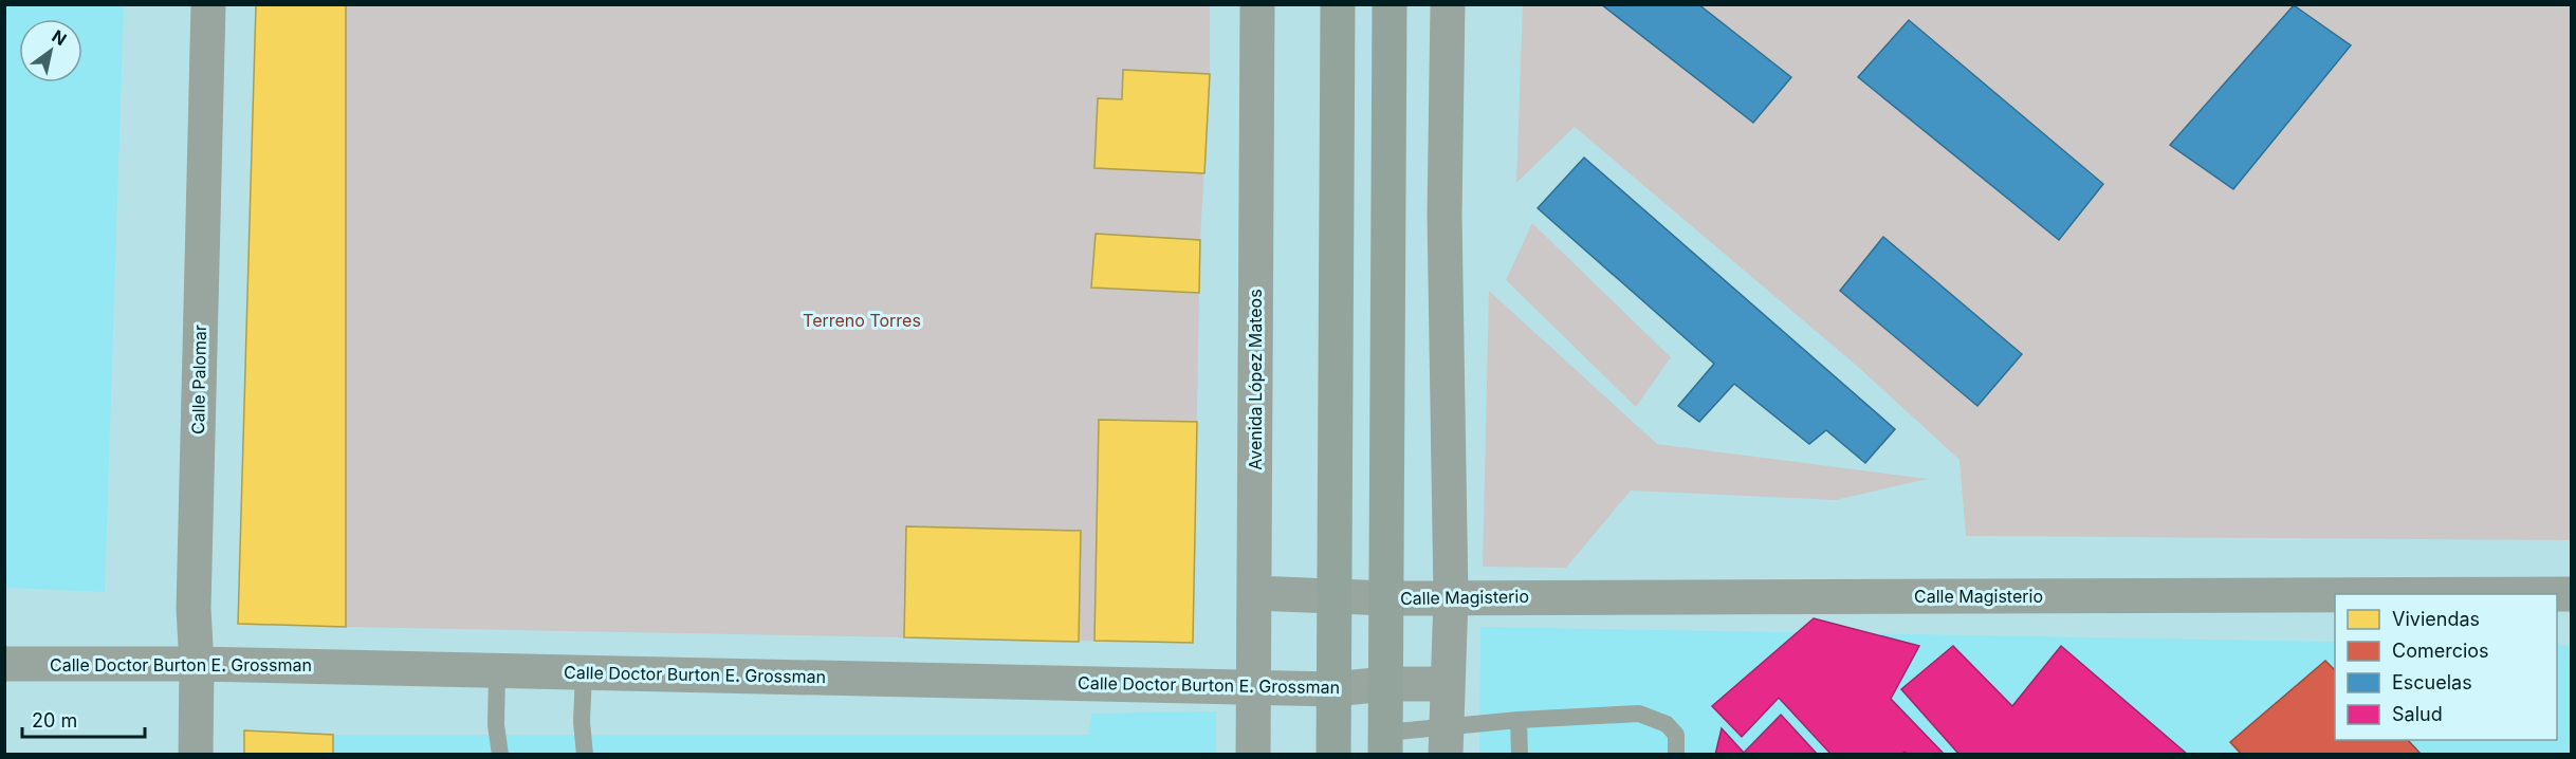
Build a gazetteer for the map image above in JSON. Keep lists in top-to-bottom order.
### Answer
{
  "streets": {
    "street": [
      "Calle Palomar",
      "Avenida López Mateos",
      "Calle Magisterio",
      "Calle Doctor Burton E. Grossman"
    ]
  },
  "crossings": [
    ["Calle Palomar", "Calle Doctor Burton E. Grossman"],
    ["Avenida López Mateos", "Calle Magisterio"],
    ["Avenida López Mateos", "Calle Doctor Burton E. Grossman"]
  ],
  "parks": ["Terreno Torres"],
  "legend": [
    "Viviendas",
    "Comercios",
    "Escuelas",
    "Salud"
  ],
  "scale_bar": "20 m",
  "north": "top right"
}
